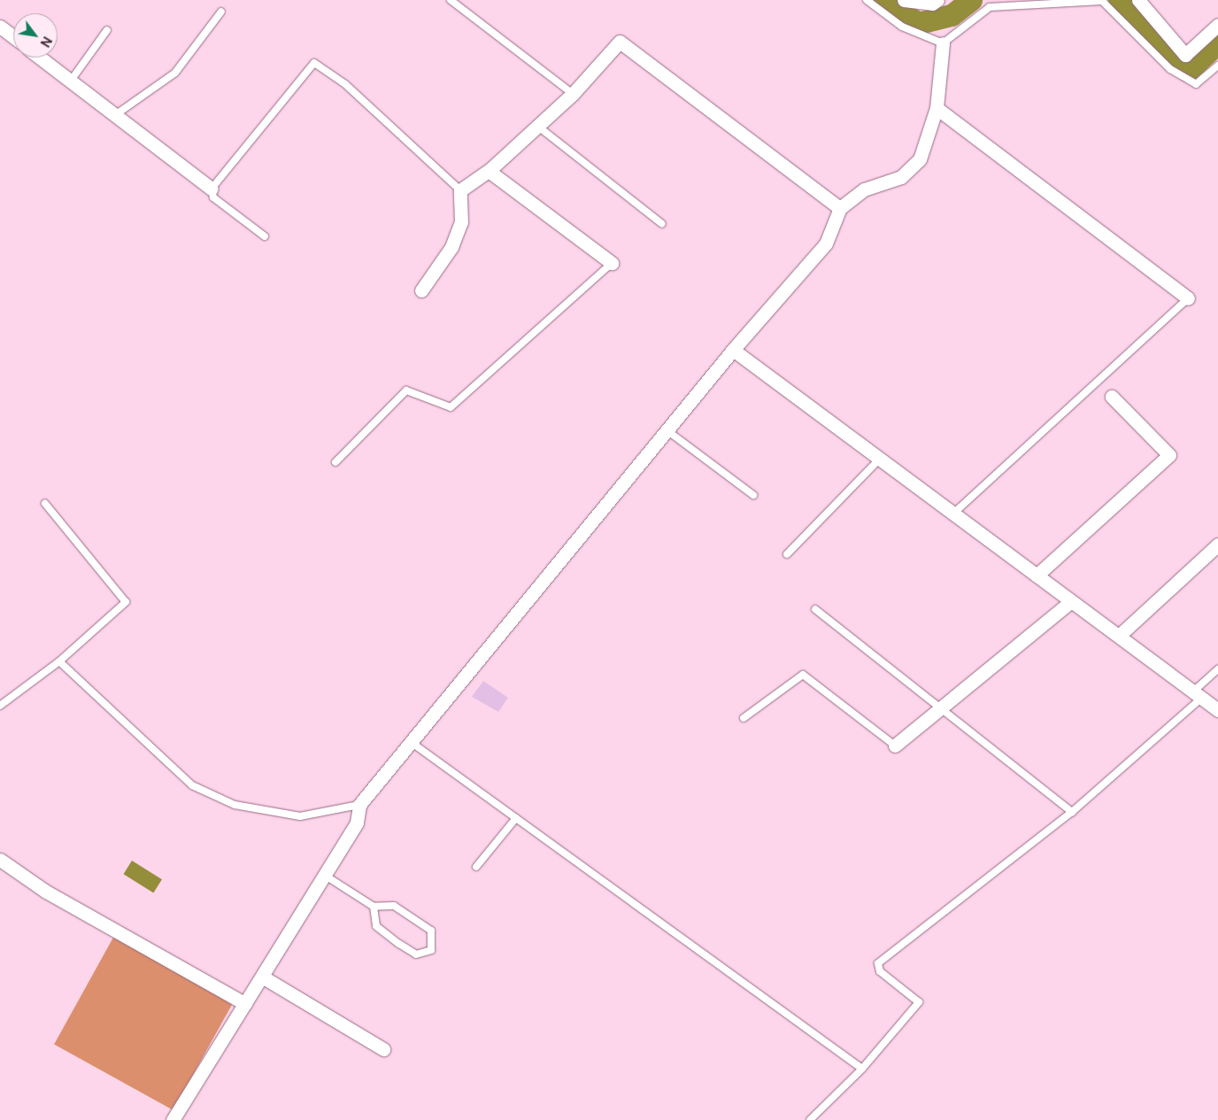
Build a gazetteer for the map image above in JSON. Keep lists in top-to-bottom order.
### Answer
{
  "north": "bottom right"
}
